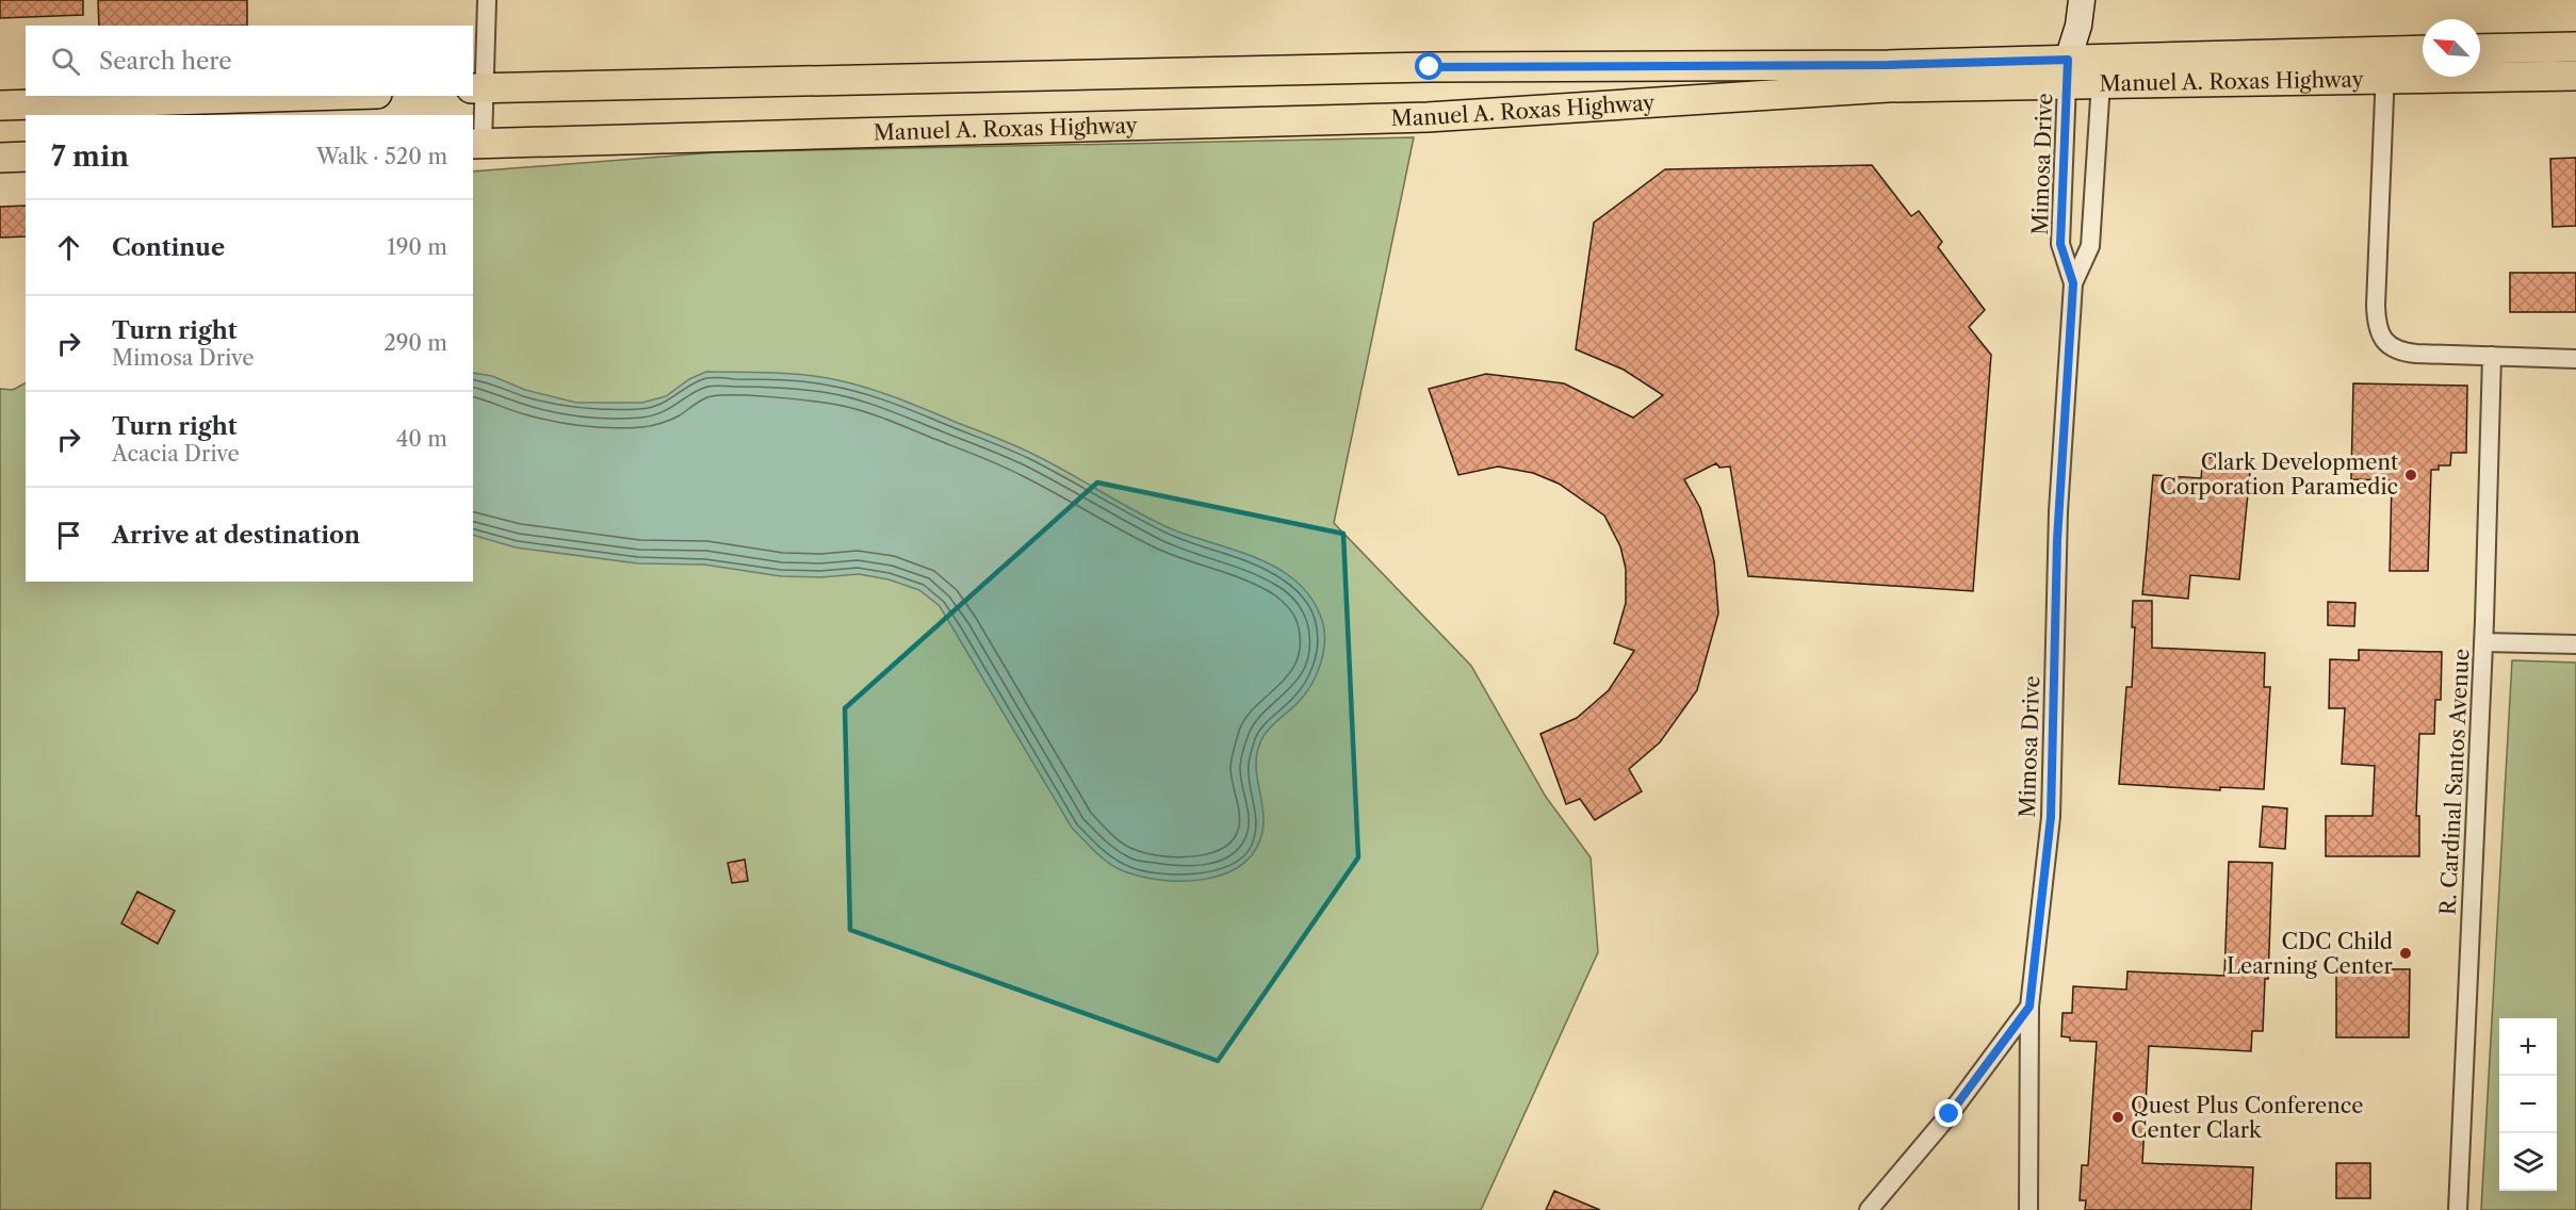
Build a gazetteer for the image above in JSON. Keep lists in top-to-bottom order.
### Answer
{
  "streets": {
    "main road": ["Manuel A. Roxas Highway"],
    "street": ["Mimosa Drive", "R. Cardinal Santos Avenue"]
  },
  "crossings": [
    ["Manuel A. Roxas Highway", "Mimosa Drive"]
  ],
  "places": ["Clark Development Corporation Paramedic", "CDC Child Learning Center", "Quest Plus Conference Center Clark"],
  "north": "top left",
  "page": {
    "search": "Search here",
    "heading": ["7 min", "Walk · 520 m"],
    "list": [
      ["Continue", "190 m"],
      ["Turn right", "Mimosa Drive", "290 m"],
      ["Turn right", "Acacia Drive", "40 m"],
      "Arrive at destination"
    ],
    "map_buttons": ["+", "−"]
  }
}
